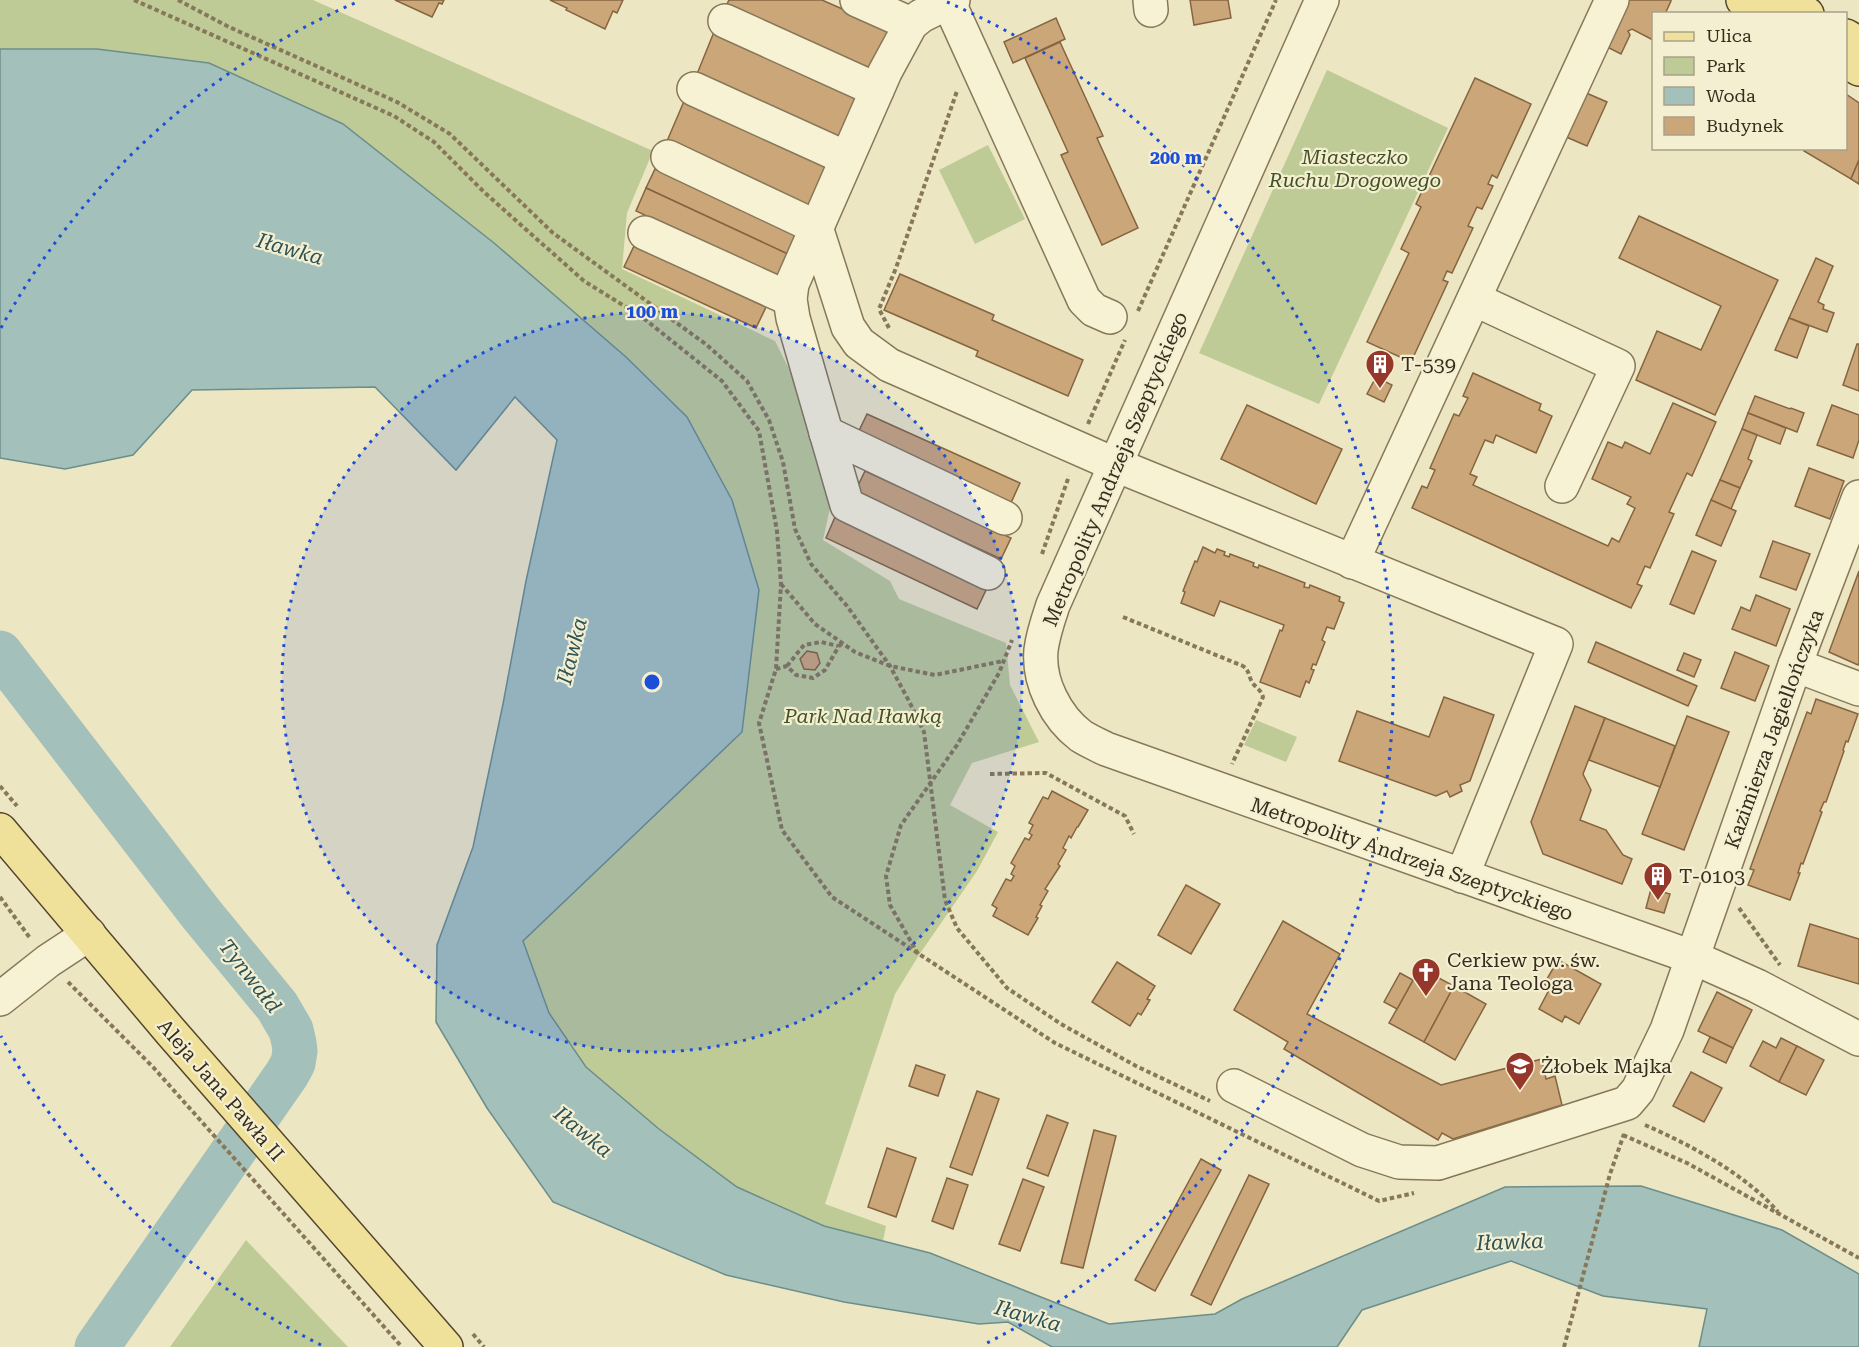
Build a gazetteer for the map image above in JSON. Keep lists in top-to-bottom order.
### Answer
{
  "streets": {
    "main road": ["Aleja Jana Pawła II"],
    "street": ["Metropolity Andrzeja Szeptyckiego", "Kazimierza Jagiellończyka"]
  },
  "crossings": [
    ["Metropolity Andrzeja Szeptyckiego", "Kazimierza Jagiellończyka"]
  ],
  "water": ["Iławka", "Tynwałd"],
  "parks": ["Miasteczko Ruchu Drogowego", "Park Nad Iławką"],
  "places": {
    "building": ["T-539", "T-0103"],
    "church": ["Cerkiew pw. św. Jana Teologa"],
    "school or university": ["Żłobek Majka"]
  },
  "legend": [
    "Ulica",
    "Park",
    "Woda",
    "Budynek"
  ],
  "rings": ["200 m", "100 m"]
}
